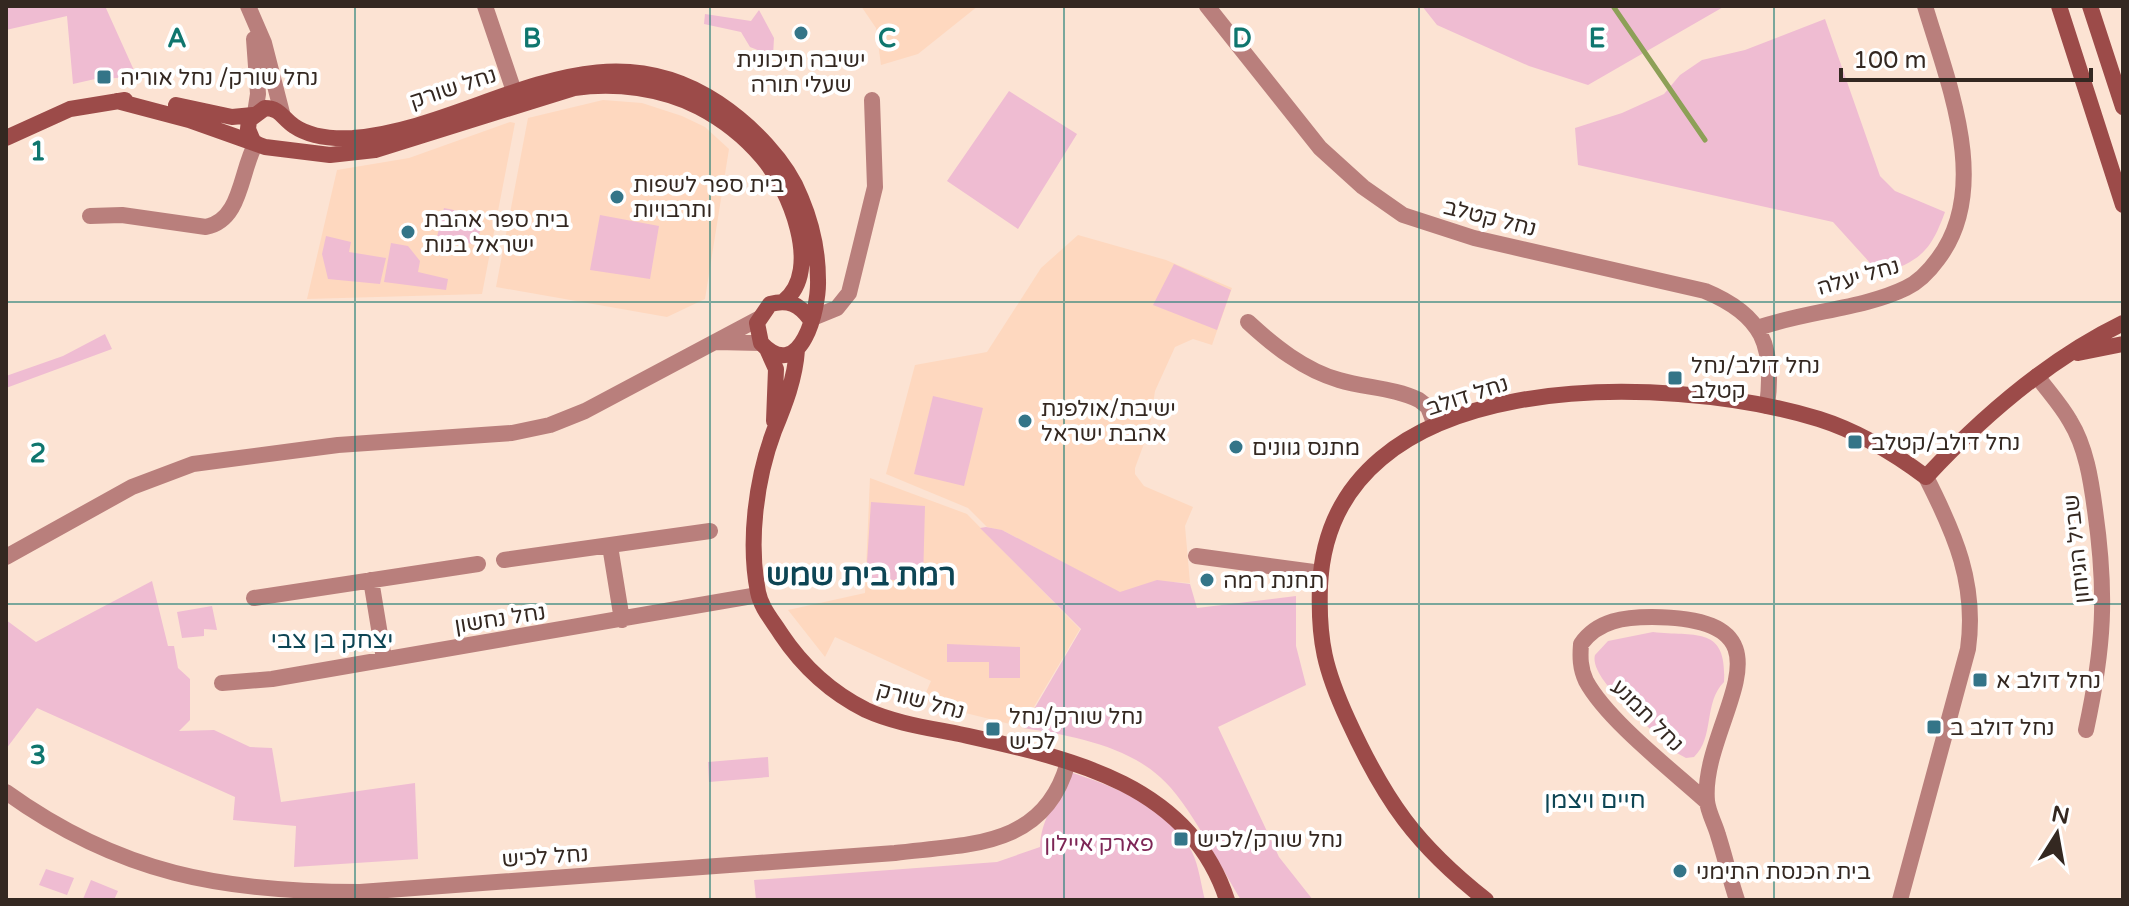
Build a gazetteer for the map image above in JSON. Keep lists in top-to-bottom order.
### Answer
{
  "streets": {
    "street": [
      "נחל שורק",
      "נחל קטלב",
      "נחל יעלה",
      "נחל דולב",
      "שביל הגיחון",
      "נחל נחשון",
      "נחל תמנע",
      "נחל לכיש"
    ]
  },
  "crossings": [
    ["נחל שורק", "נחל נחשון"],
    ["נחל שורק", "נחל לכיש"],
    ["נחל קטלב", "נחל יעלה"]
  ],
  "districts": ["רמת בית שמש", "יצחק בן צבי", "חיים ויצמן"],
  "parks": ["פארק איילון"],
  "places": {
    "other": [
      "ישיבה תיכונית שעלי תורה",
      "בית ספר לשפות ותרבויות",
      "בית ספר אהבת ישראל בנות",
      "ישיבת/אולפנת אהבת ישראל",
      "מתנס גוונים",
      "תחנת רמה",
      "בית הכנסת התימני"
    ],
    "transit": [
      "נחל שורק/ נחל אוריה",
      "נחל דולב/נחל קטלב",
      "נחל דולב/קטלב",
      "נחל דולב א",
      "נחל דולב ב",
      "נחל שורק/נחל לכיש",
      "נחל שורק/לכיש"
    ]
  },
  "scale_bar": "100 m",
  "north": "top",
  "grid": {
    "columns": [
      "A",
      "B",
      "C",
      "D",
      "E"
    ],
    "rows": ["1", "2", "3"]
  }
}
